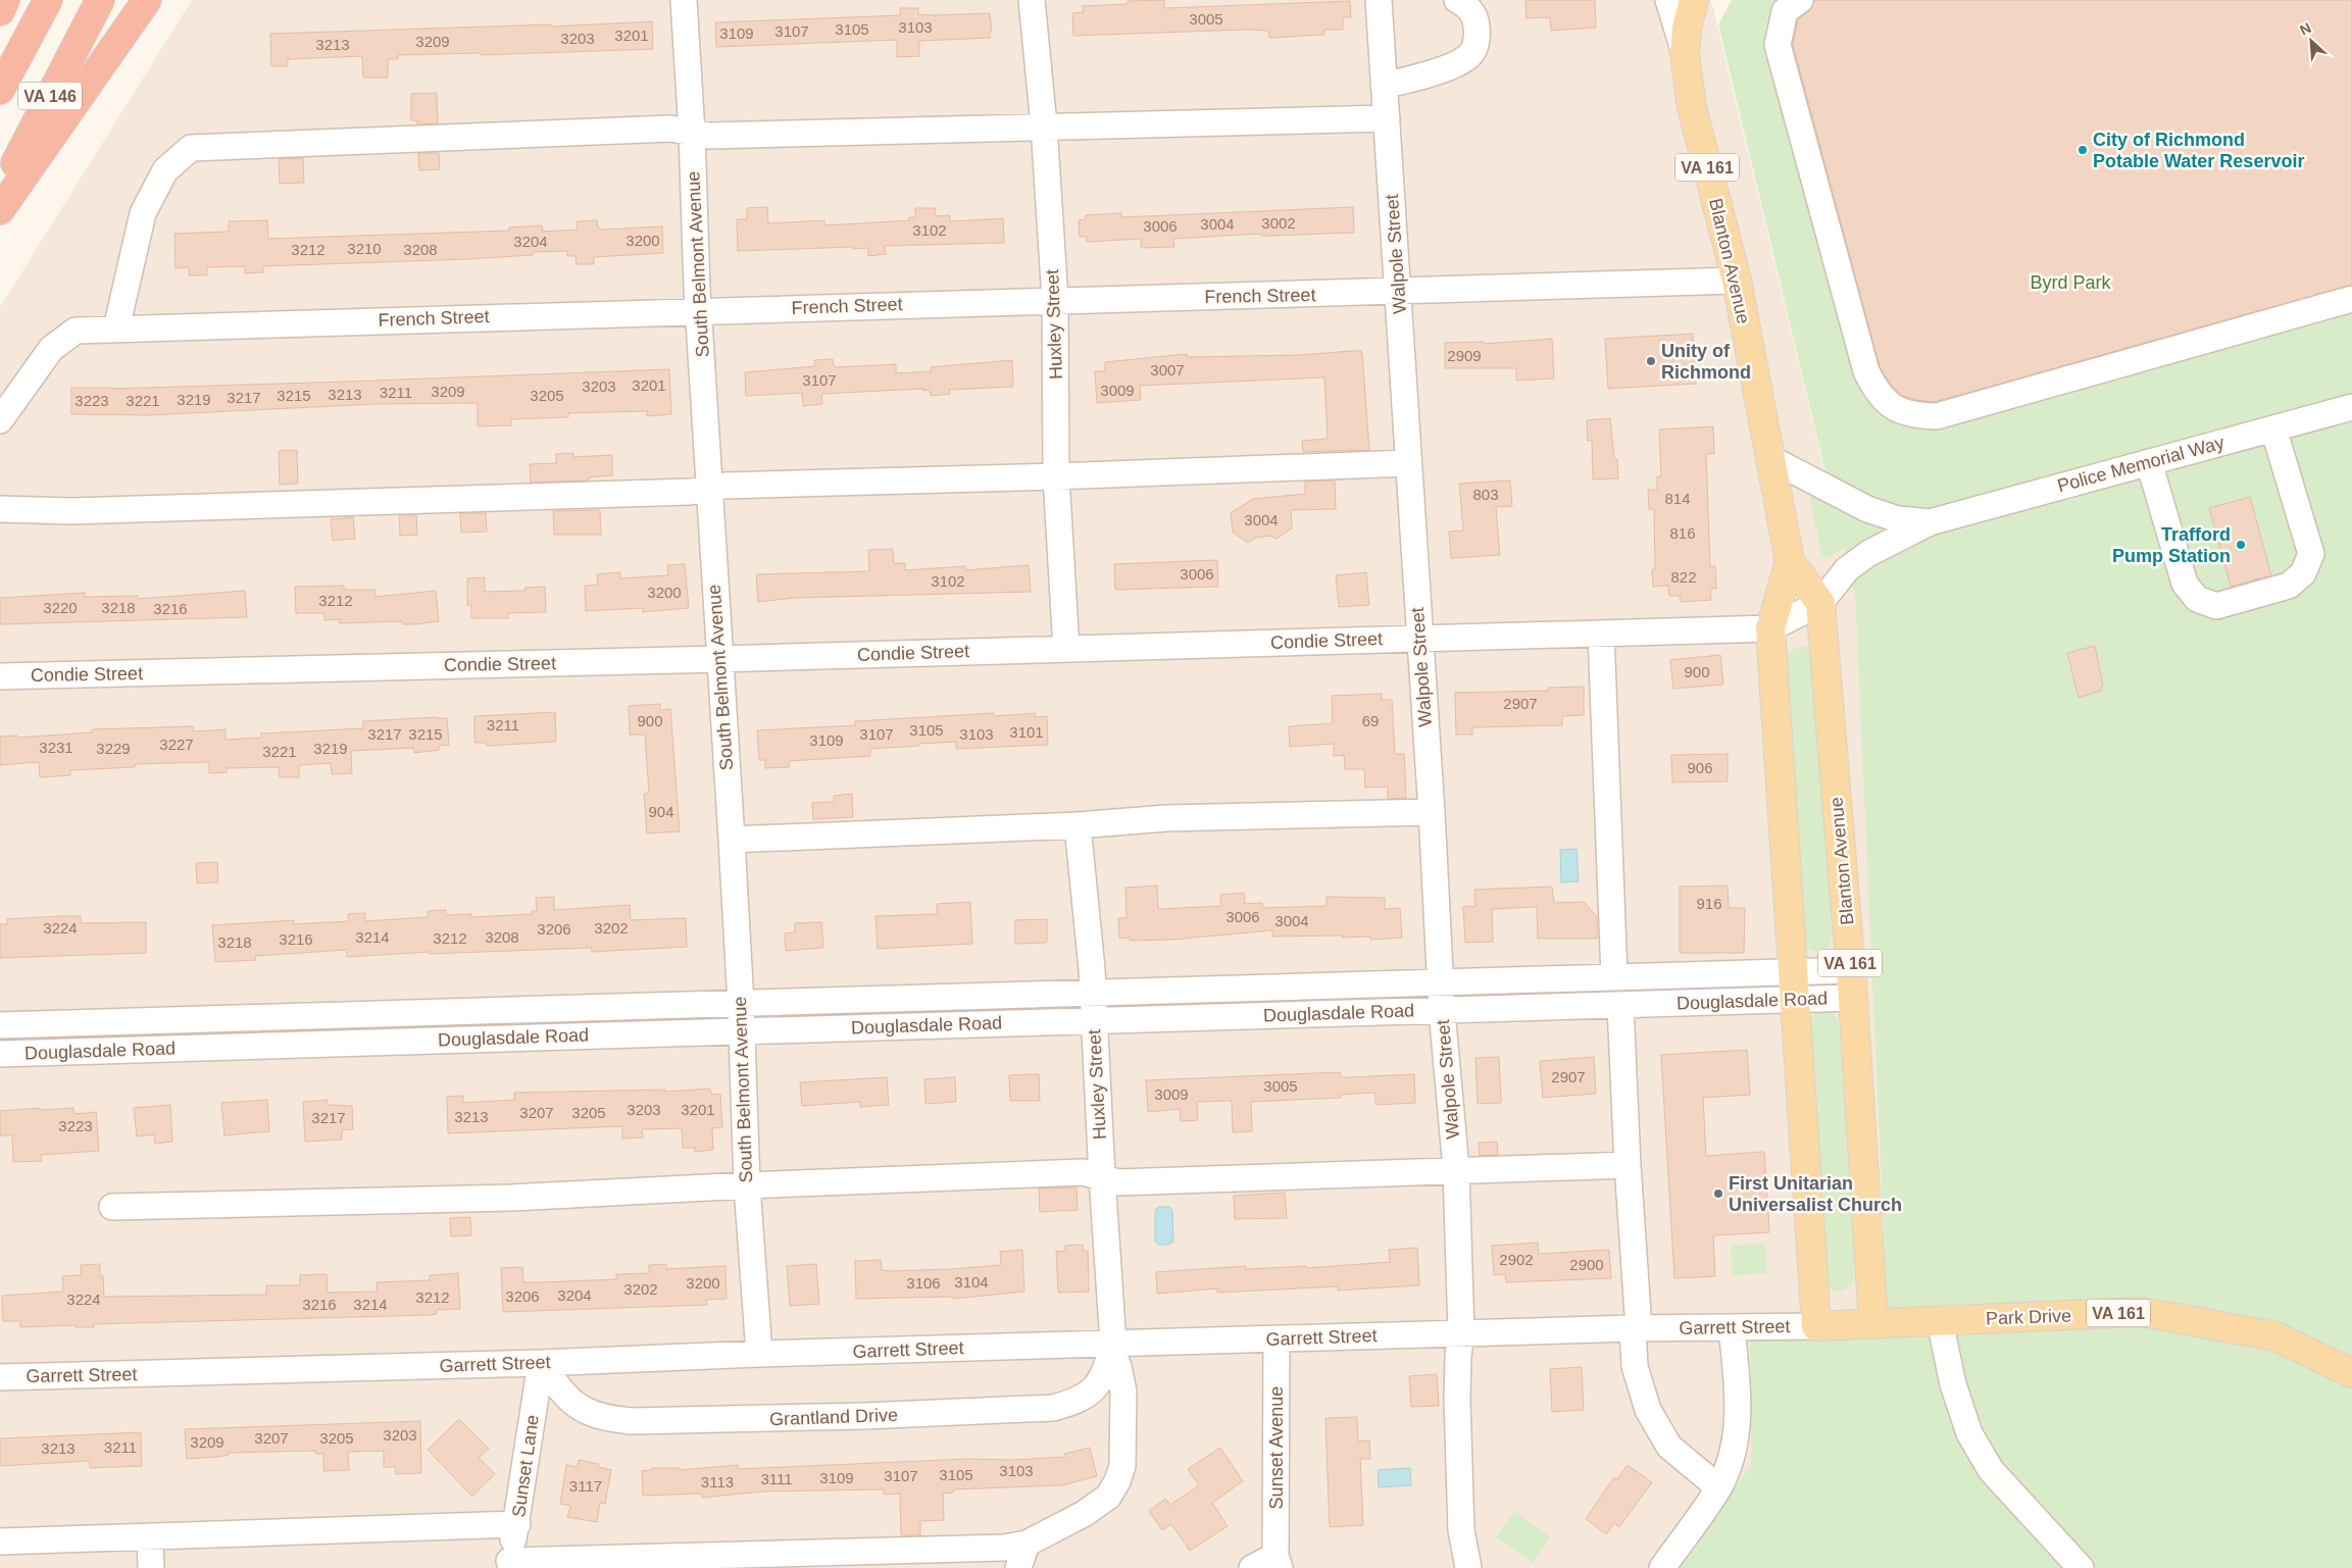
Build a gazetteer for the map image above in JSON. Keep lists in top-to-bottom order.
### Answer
{
  "streets": {
    "highway": ["VA 146"],
    "main road": ["VA 161", "Blanton Avenue", "Park Drive"],
    "street": [
      "Walpole Street",
      "South Belmont Avenue",
      "French Street",
      "Huxley Street",
      "Police Memorial Way",
      "Condie Street",
      "Douglasdale Road",
      "Garrett Street",
      "Grantland Drive",
      "Sunset Avenue",
      "Sunset Lane"
    ]
  },
  "crossings": [
    ["Walpole Street", "French Street"],
    ["Walpole Street", "Condie Street"],
    ["Walpole Street", "Douglasdale Road"],
    ["Walpole Street", "Garrett Street"],
    ["Blanton Avenue", "French Street"],
    ["Blanton Avenue", "Police Memorial Way"],
    ["Blanton Avenue", "Condie Street"],
    ["Blanton Avenue", "Douglasdale Road"],
    ["Blanton Avenue", "Park Drive"],
    ["Blanton Avenue", "Garrett Street"],
    ["South Belmont Avenue", "French Street"],
    ["South Belmont Avenue", "Condie Street"],
    ["South Belmont Avenue", "Douglasdale Road"],
    ["South Belmont Avenue", "Garrett Street"],
    ["French Street", "Huxley Street"],
    ["Huxley Street", "Condie Street"],
    ["Huxley Street", "Douglasdale Road"],
    ["Huxley Street", "Garrett Street"],
    ["Huxley Street", "Grantland Drive"],
    ["Police Memorial Way", "Condie Street"],
    ["Park Drive", "Garrett Street"],
    ["Garrett Street", "Grantland Drive"],
    ["Garrett Street", "Sunset Avenue"],
    ["Garrett Street", "Sunset Lane"],
    ["Grantland Drive", "Sunset Lane"]
  ],
  "parks": ["Byrd Park"],
  "places": [
    "City of Richmond Potable Water Reservoir",
    "Unity of Richmond",
    "Trafford Pump Station",
    "First Unitarian Universalist Church"
  ],
  "house_numbers": [
    "3005",
    "3103",
    "3105",
    "3107",
    "3109",
    "3201",
    "3203",
    "3209",
    "3213",
    "3002",
    "3004",
    "3006",
    "3102",
    "3200",
    "3204",
    "3210",
    "3212",
    "3208",
    "2909",
    "3007",
    "3107",
    "3201",
    "3203",
    "3009",
    "3209",
    "3211",
    "3213",
    "3215",
    "3205",
    "3217",
    "3219",
    "3223",
    "3221",
    "803",
    "814",
    "3004",
    "816",
    "3006",
    "822",
    "3102",
    "3200",
    "3212",
    "3220",
    "3218",
    "3216",
    "900",
    "2907",
    "900",
    "69",
    "3211",
    "3105",
    "3101",
    "3217",
    "3215",
    "3107",
    "3103",
    "3109",
    "3227",
    "3231",
    "3229",
    "3219",
    "3221",
    "906",
    "904",
    "916",
    "3006",
    "3004",
    "3224",
    "3202",
    "3206",
    "3214",
    "3208",
    "3212",
    "3216",
    "3218",
    "2907",
    "3005",
    "3009",
    "3203",
    "3201",
    "3207",
    "3205",
    "3213",
    "3217",
    "3223",
    "2902",
    "2900",
    "3104",
    "3200",
    "3106",
    "3202",
    "3204",
    "3206",
    "3212",
    "3224",
    "3216",
    "3214",
    "3203",
    "3207",
    "3205",
    "3209",
    "3211",
    "3213",
    "3103",
    "3105",
    "3107",
    "3109",
    "3111",
    "3113",
    "3117"
  ],
  "north": "top left"
}
